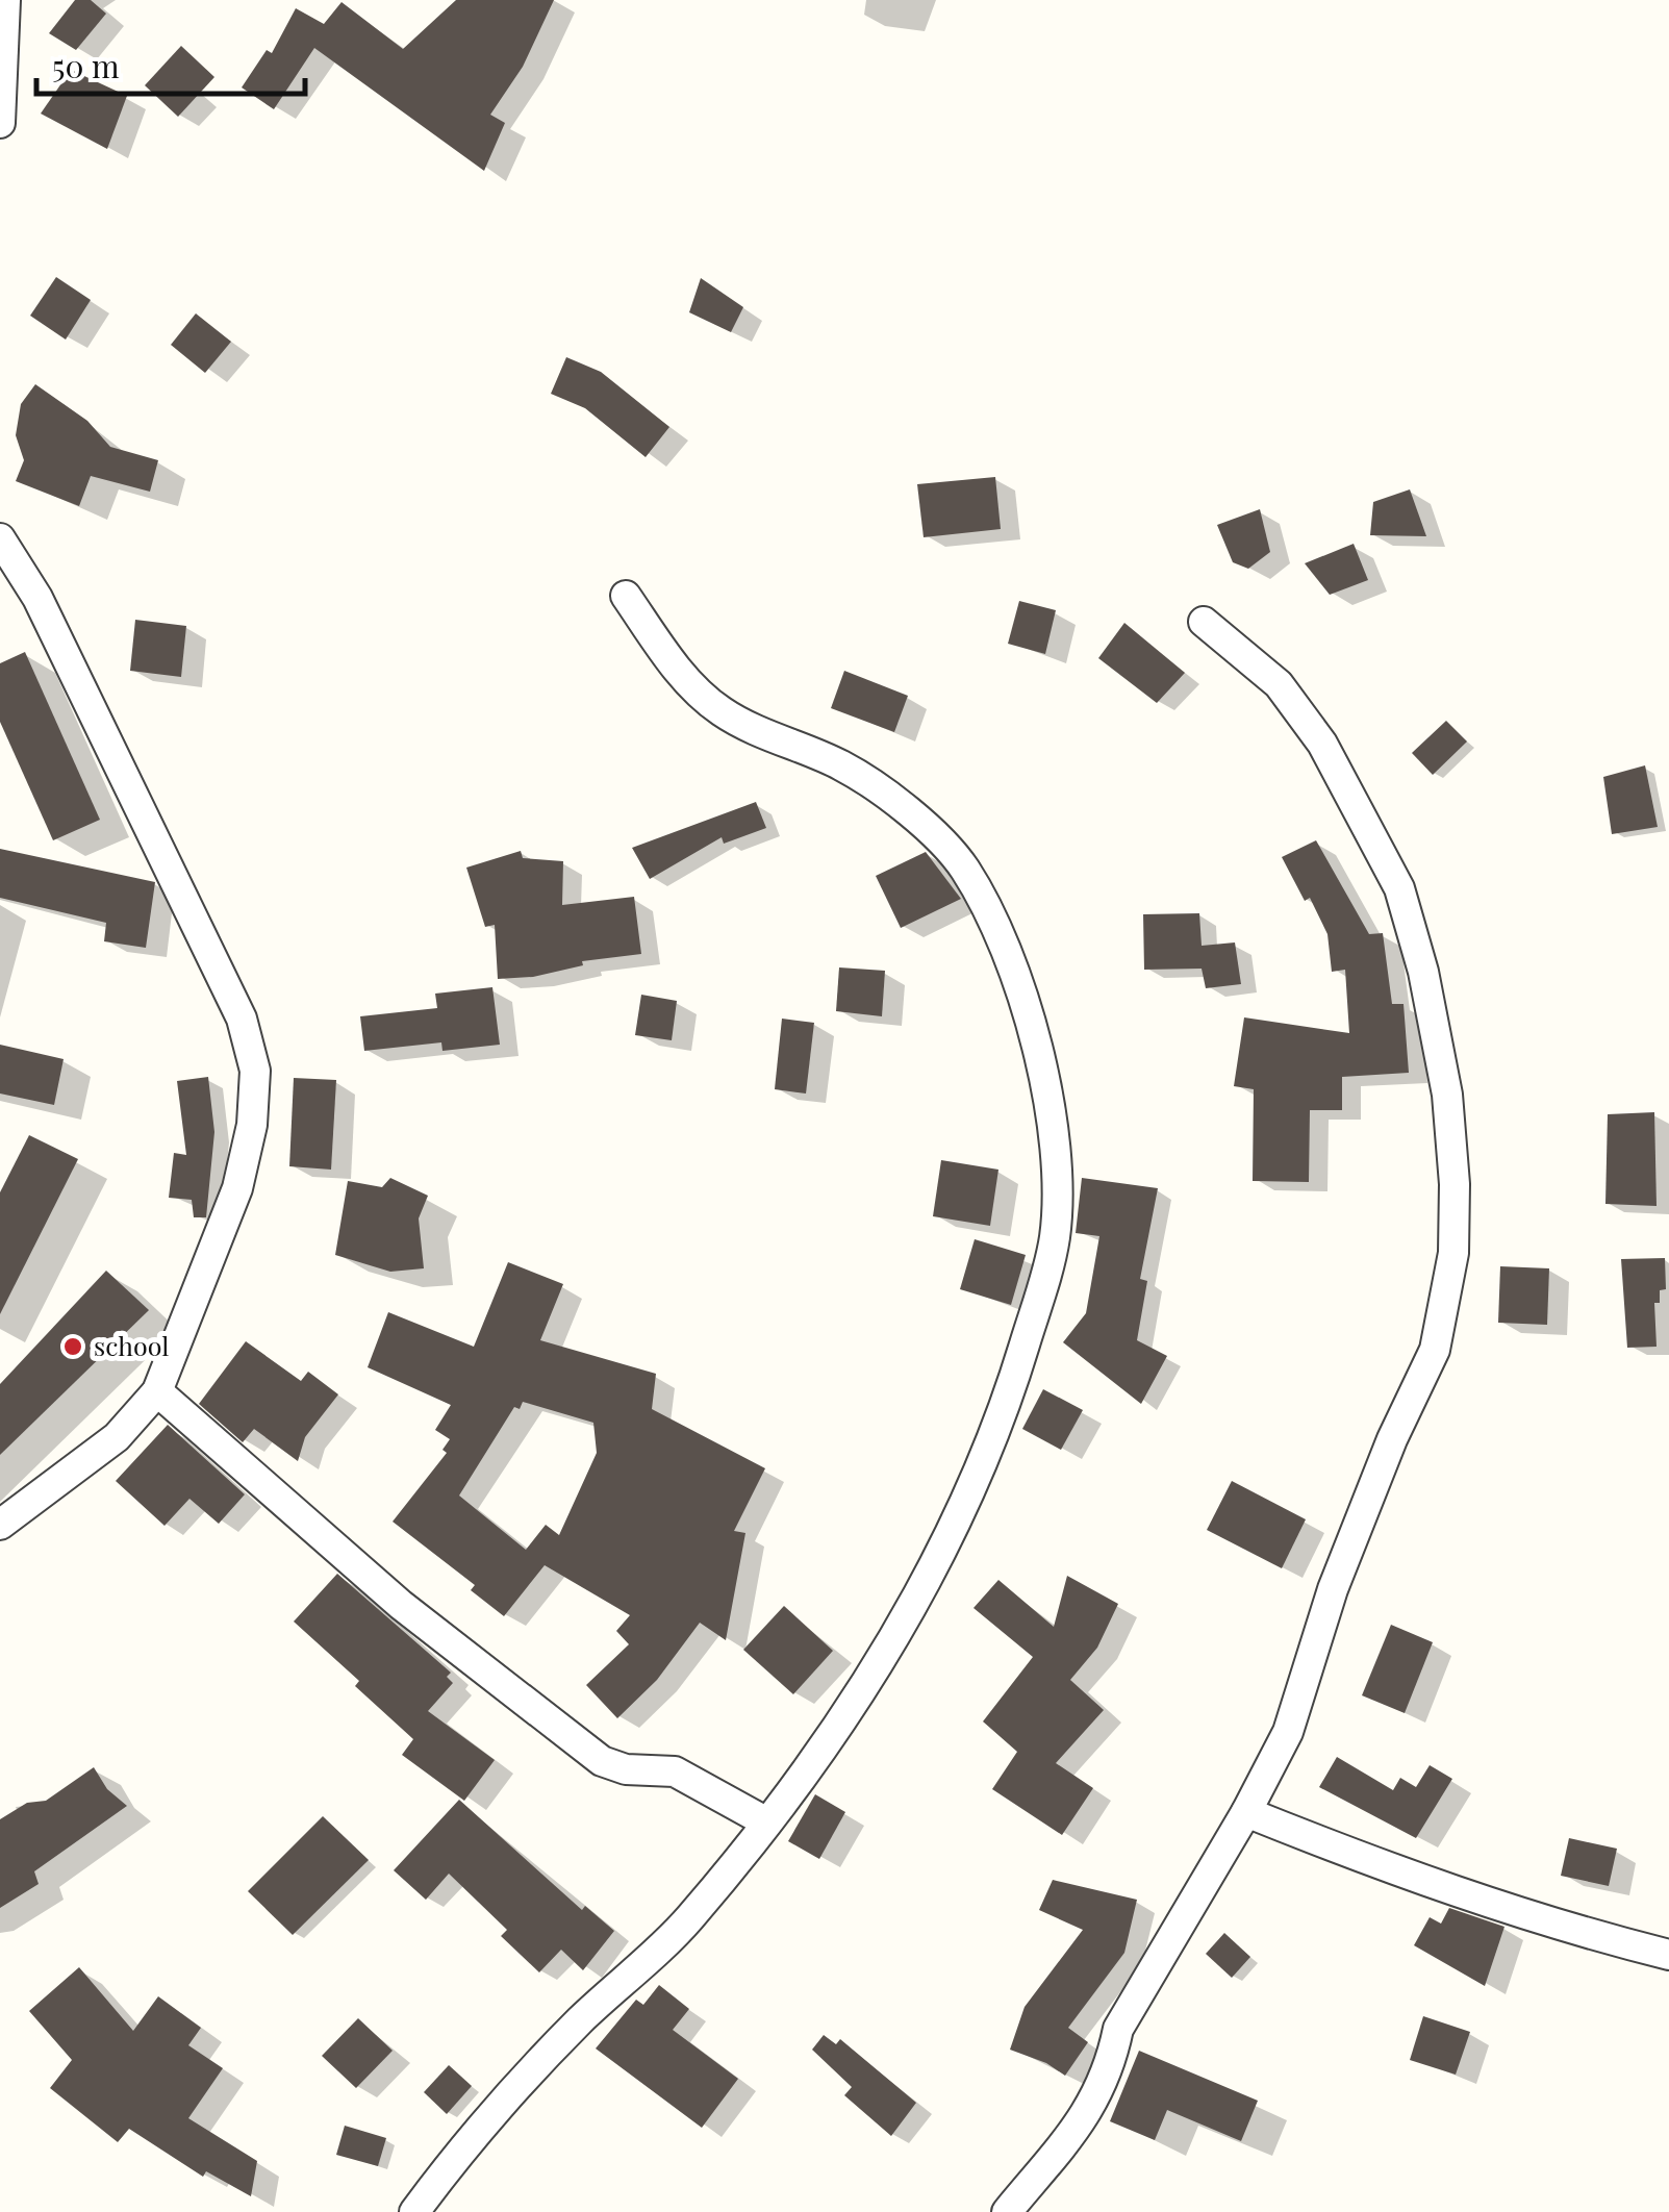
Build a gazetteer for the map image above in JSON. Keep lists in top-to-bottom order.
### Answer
{
  "places": ["school"],
  "scale_bar": "50 m"
}
